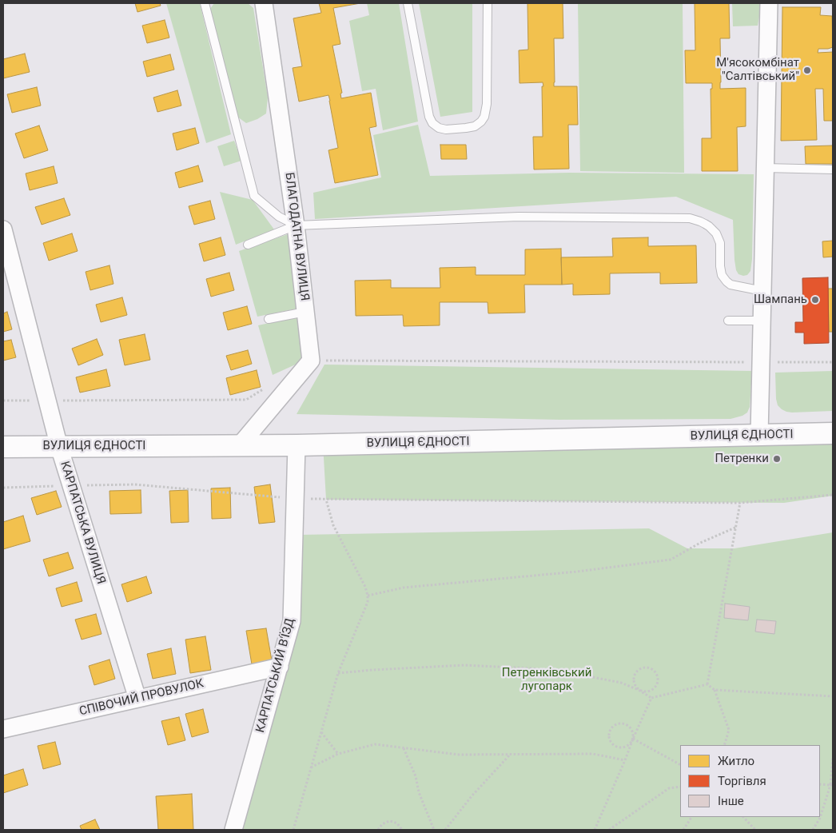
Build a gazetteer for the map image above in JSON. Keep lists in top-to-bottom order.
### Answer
{
  "streets": {
    "street": [
      "БЛАГОДАТНА ВУЛИЦЯ",
      "ВУЛИЦЯ ЄДНОСТІ",
      "КАРПАТСЬКА ВУЛИЦЯ",
      "КАРПАТСЬКИЙ В'ЇЗД",
      "СПІВОЧИЙ ПРОВУЛОК"
    ]
  },
  "crossings": [
    ["ВУЛИЦЯ ЄДНОСТІ", "КАРПАТСЬКА ВУЛИЦЯ"],
    ["ВУЛИЦЯ ЄДНОСТІ", "КАРПАТСЬКИЙ В'ЇЗД"],
    ["КАРПАТСЬКА ВУЛИЦЯ", "СПІВОЧИЙ ПРОВУЛОК"],
    ["КАРПАТСЬКИЙ В'ЇЗД", "СПІВОЧИЙ ПРОВУЛОК"]
  ],
  "parks": ["Петренківський лугопарк"],
  "places": ["М'ясокомбінат \"Салтівський\"", "Шампань", "Петренки"],
  "legend": ["Житло", "Торгівля", "Інше"]
}
